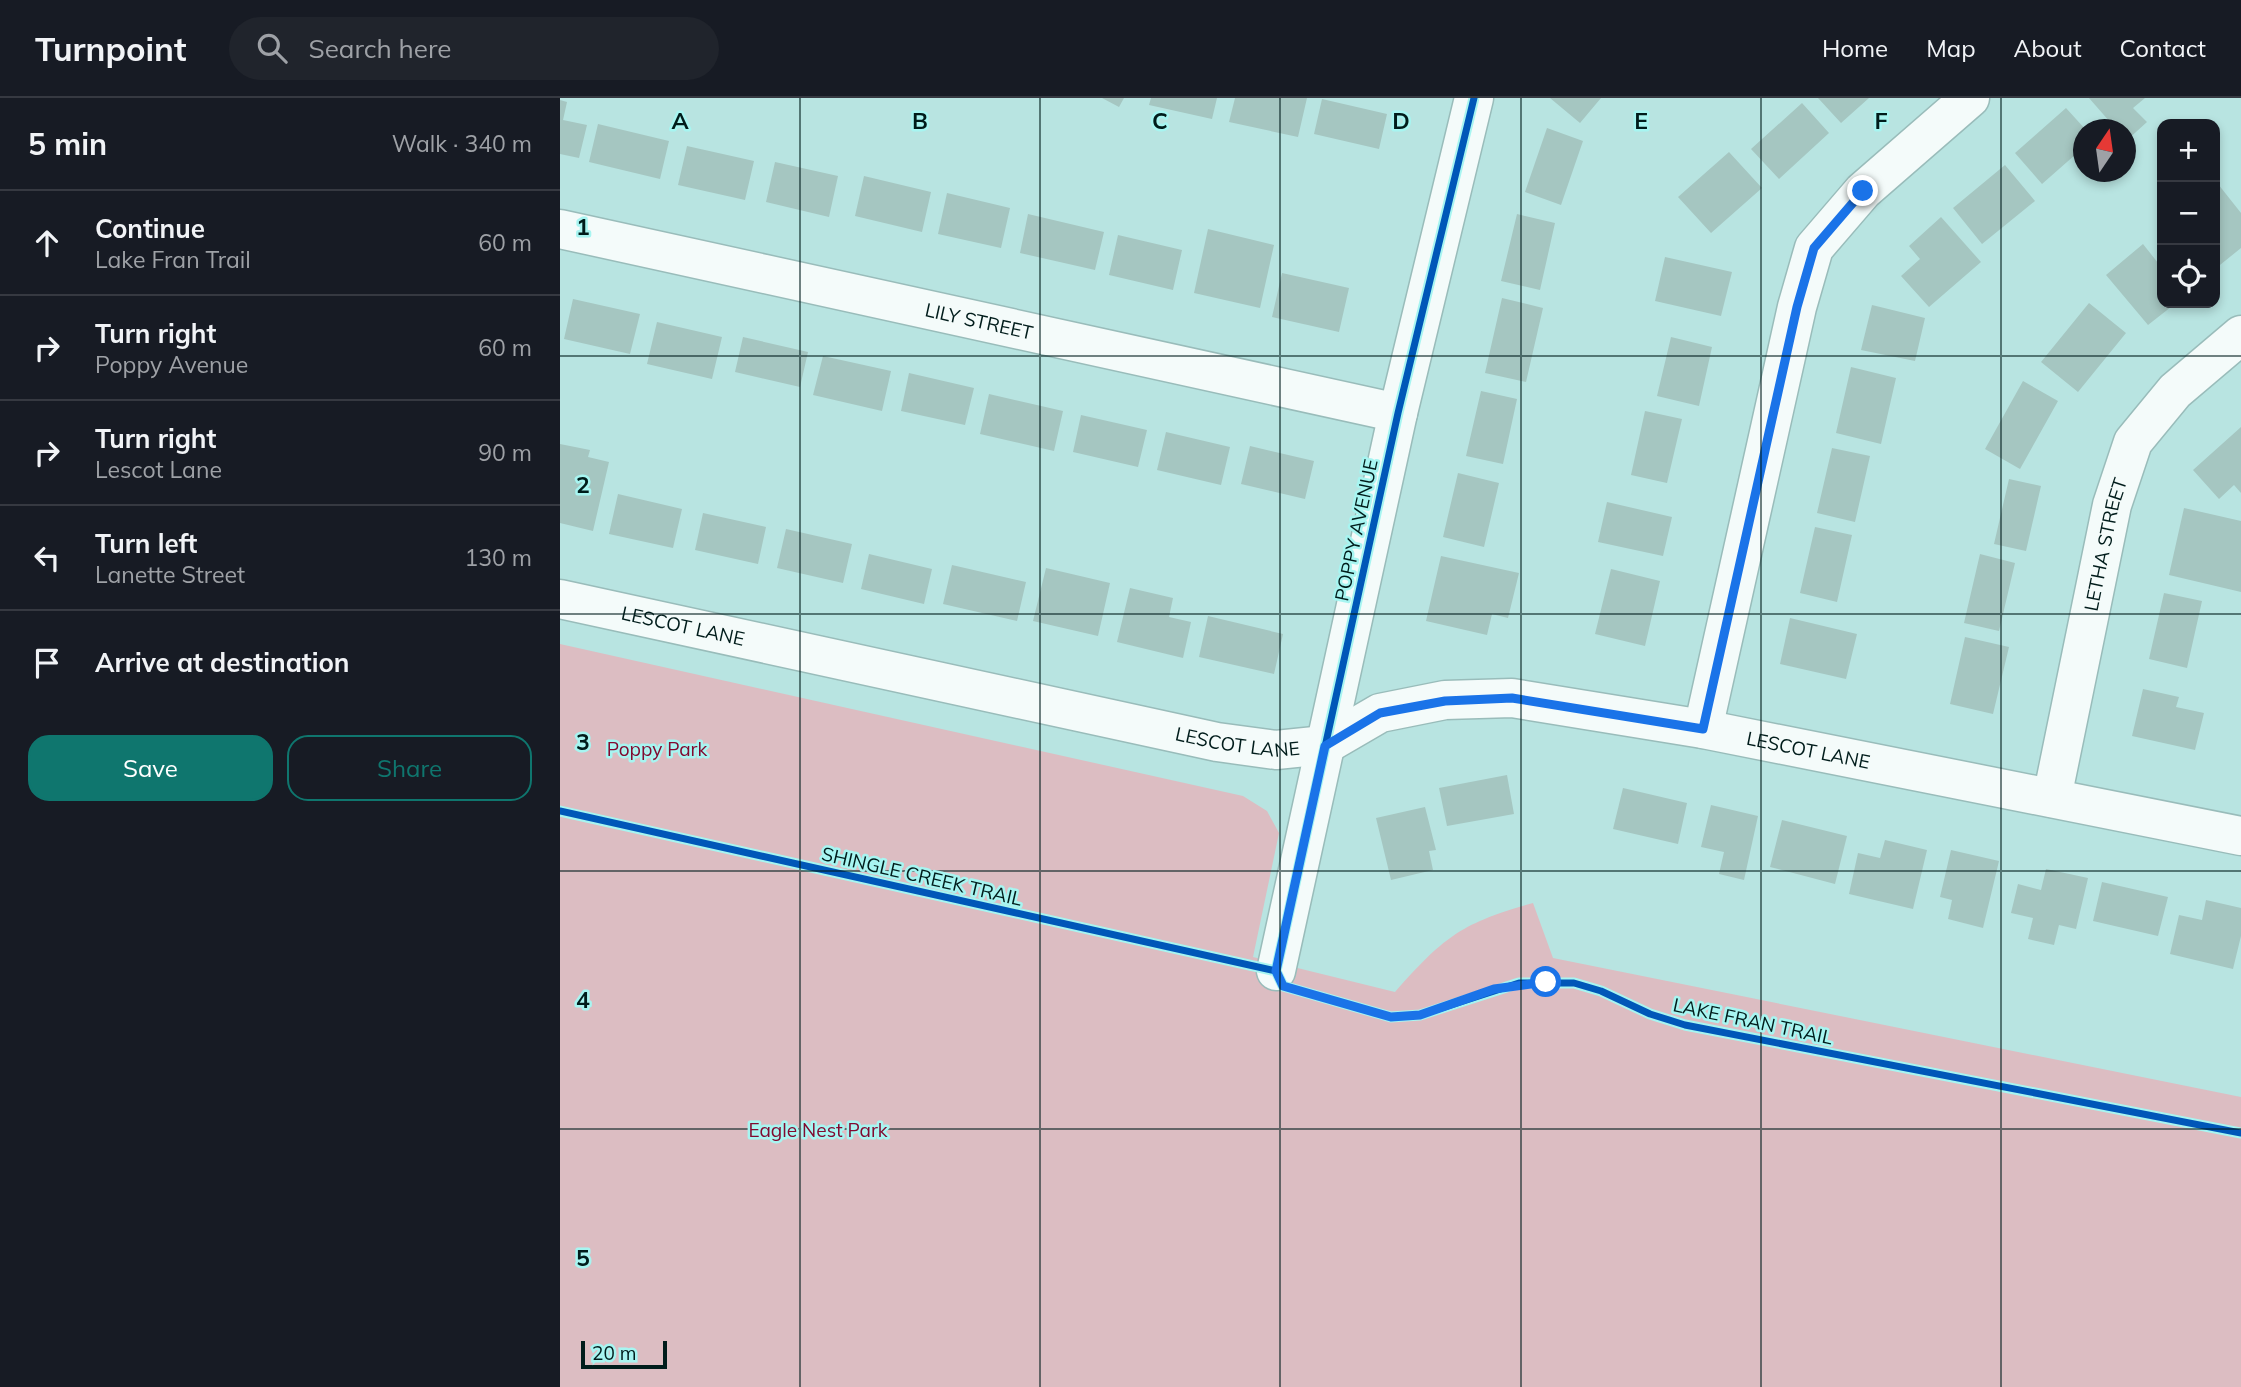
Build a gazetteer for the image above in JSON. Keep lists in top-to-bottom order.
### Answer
{
  "streets": {
    "street": [
      "LILY STREET",
      "POPPY AVENUE",
      "LETHA STREET",
      "LESCOT LANE"
    ],
    "cycle path": ["SHINGLE CREEK TRAIL", "LAKE FRAN TRAIL"]
  },
  "crossings": [
    ["LILY STREET", "POPPY AVENUE"],
    ["POPPY AVENUE", "LESCOT LANE"],
    ["LETHA STREET", "LESCOT LANE"]
  ],
  "parks": ["Poppy Park", "Eagle Nest Park"],
  "scale_bar": "20 m",
  "north": "top",
  "page": {
    "header": "Turnpoint",
    "search": "Search here",
    "nav": [
      "Home",
      "Map",
      "About",
      "Contact"
    ],
    "heading": ["5 min", "Walk · 340 m"],
    "map_buttons": ["+", "−"],
    "list": [
      ["Continue", "Lake Fran Trail", "60 m"],
      ["Turn right", "Poppy Avenue", "60 m"],
      ["Turn right", "Lescot Lane", "90 m"],
      ["Turn left", "Lanette Street", "130 m"],
      "Arrive at destination"
    ],
    "buttons": ["Save", "Share"],
    "scale": "20 m"
  },
  "grid": {
    "columns": [
      "A",
      "B",
      "C",
      "D",
      "E",
      "F"
    ],
    "rows": [
      "1",
      "2",
      "3",
      "4",
      "5"
    ]
  }
}
